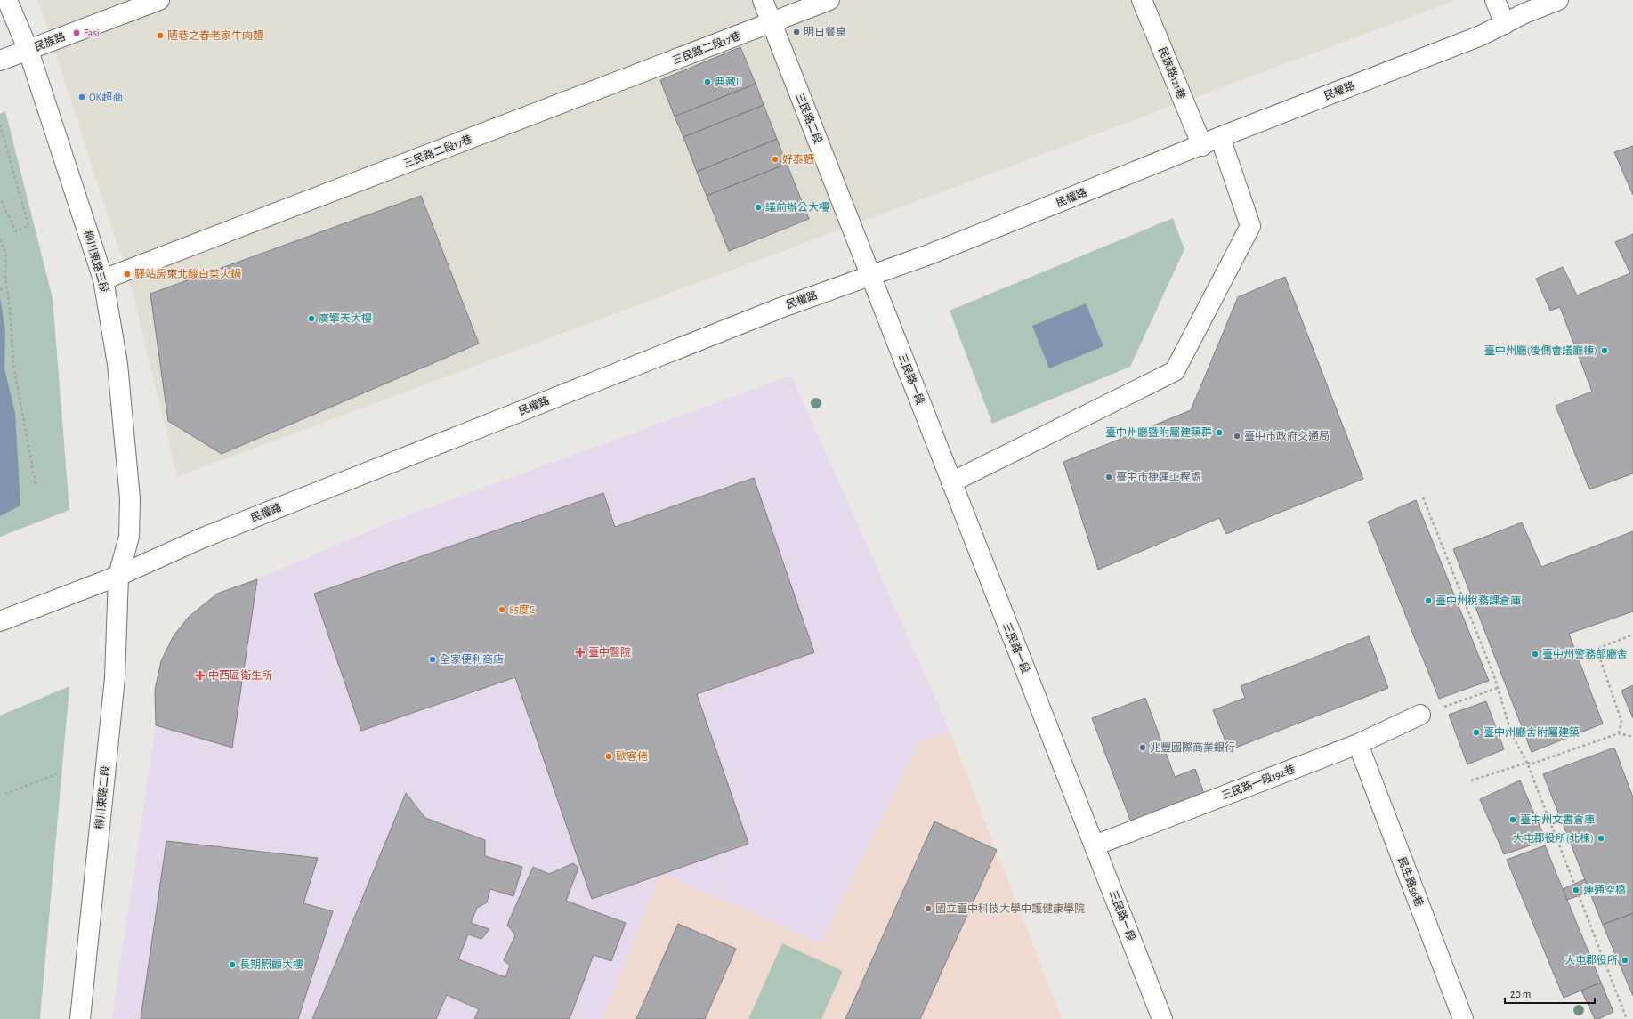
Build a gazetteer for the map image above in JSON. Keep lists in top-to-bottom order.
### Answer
{
  "streets": {
    "main road": [
      "民族路",
      "三民路二段17巷",
      "民族路121巷",
      "民權路",
      "三民路二段",
      "柳川東路三段",
      "三民路一段",
      "三民路一段192巷",
      "柳川東路二段",
      "民生路56巷"
    ]
  },
  "crossings": [
    ["民族路", "柳川東路三段"],
    ["三民路二段17巷", "三民路二段"],
    ["三民路二段17巷", "柳川東路三段"],
    ["民族路121巷", "民權路"],
    ["民權路", "三民路二段"],
    ["民權路", "柳川東路三段"],
    ["民權路", "三民路一段"],
    ["民權路", "柳川東路二段"],
    ["三民路二段", "三民路一段"],
    ["柳川東路三段", "柳川東路二段"],
    ["三民路一段", "三民路一段192巷"],
    ["三民路一段192巷", "民生路56巷"]
  ],
  "places": {
    "other": [
      "明日餐桌",
      "Fasi",
      "陋巷之春老家牛肉麵",
      "典藏II",
      "OK超商",
      "好泰麪",
      "議前辦公大樓",
      "驛站房東北酸白菜火鍋",
      "廣擎天大樓",
      "臺中州廳(後側會議廳棟)",
      "臺中州廳暨附屬建築群",
      "臺中市政府交通局",
      "臺中市捷運工程處",
      "臺中州稅務課倉庫",
      "85度C",
      "臺中州警務部廳舍",
      "全家便利商店",
      "臺中州廳舍附屬建築",
      "兆豐國際商業銀行",
      "歐客佬",
      "臺中州文書倉庫",
      "大屯郡役所(北棟)",
      "連通空橋",
      "國立臺中科技大學中護健康學院",
      "大屯郡役所",
      "長期照顧大樓"
    ],
    "health": ["臺中醫院", "中西區衛生所"]
  },
  "scale_bar": "20 m"
}
